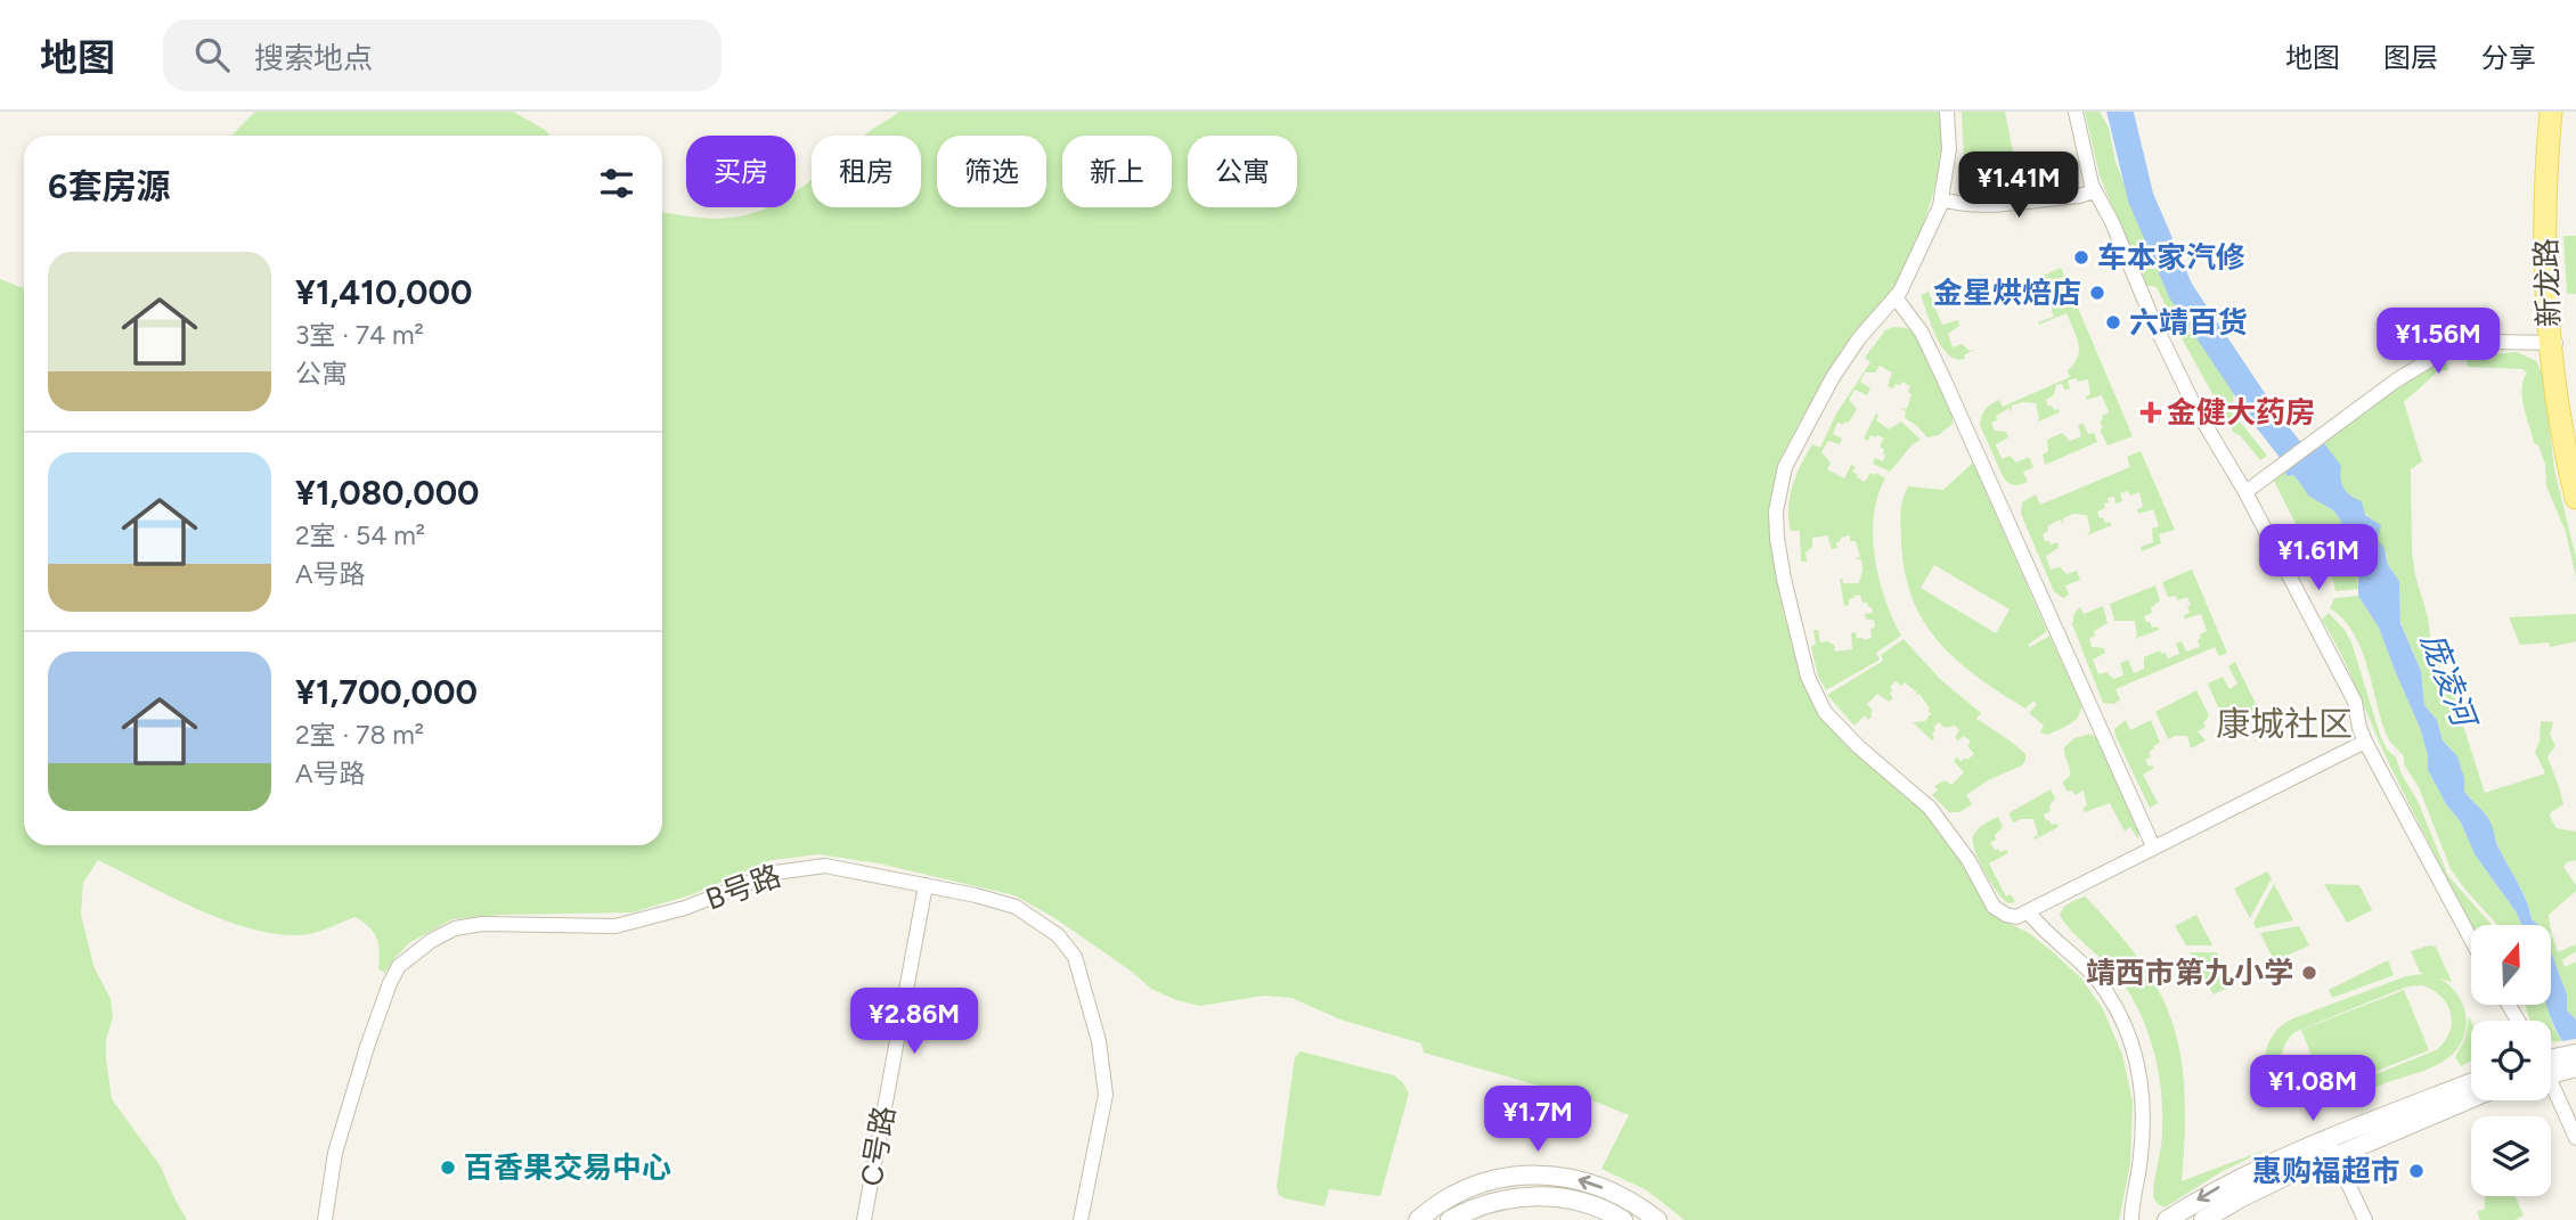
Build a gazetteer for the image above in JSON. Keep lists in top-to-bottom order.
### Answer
{
  "streets": {
    "main road": ["新龙路"],
    "street": ["B号路", "C号路"]
  },
  "crossings": [
    ["B号路", "C号路"]
  ],
  "districts": ["康城社区"],
  "water": ["庞凌河"],
  "places": {
    "other": [
      "车本家汽修",
      "金星烘焙店",
      "六靖百货",
      "靖西市第九小学",
      "百香果交易中心",
      "惠购福超市"
    ],
    "health": ["金健大药房"]
  },
  "north": "top",
  "page": {
    "header": "地图",
    "search": "搜索地点",
    "nav": ["地图", "图层", "分享"],
    "chip": [
      "买房",
      "租房",
      "筛选",
      "新上",
      "公寓"
    ],
    "heading": "6套房源",
    "price": [
      "¥1.41M",
      "¥1.56M",
      "¥1.61M",
      "¥2.86M",
      "¥1.08M",
      "¥1.7M"
    ],
    "list": [
      {
        "name": "¥1,410,000",
        "note": "3室 · 74 m² · 公寓"
      },
      {
        "name": "¥1,080,000",
        "note": "2室 · 54 m² · A号路"
      },
      {
        "name": "¥1,700,000",
        "note": "2室 · 78 m² · A号路"
      }
    ]
  }
}
